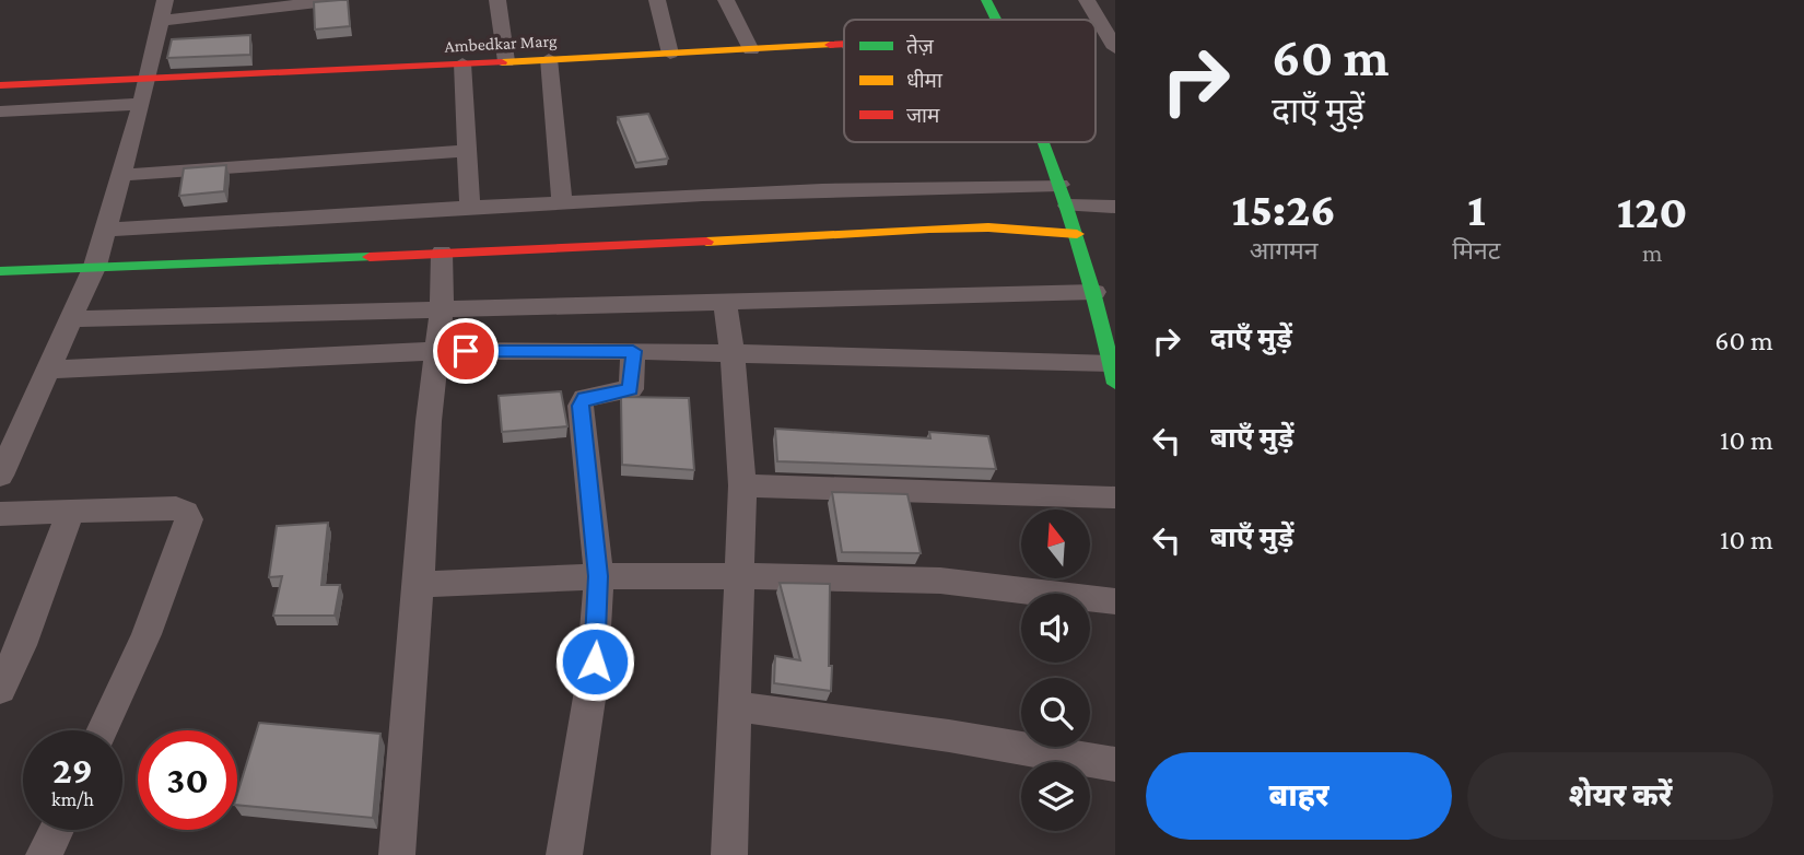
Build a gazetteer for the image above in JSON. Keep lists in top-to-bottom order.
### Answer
{
  "streets": {
    "street": ["Ambedkar Marg"]
  },
  "legend": ["तेज़", "धीमा", "जाम"],
  "north": "top",
  "page": {
    "turn": ["60 m", "दाएँ मुड़ें"],
    "eta": [
      "15:26",
      "आगमन",
      "1",
      "मिनट",
      "120",
      "m"
    ],
    "list": [
      {
        "name": "दाएँ मुड़ें",
        "value": "60 m"
      },
      {
        "name": "बाएँ मुड़ें",
        "value": "10 m"
      },
      {
        "name": "बाएँ मुड़ें",
        "value": "10 m"
      }
    ],
    "speed": "29 km/h",
    "limit": "30",
    "buttons": ["बाहर", "शेयर करें"]
  }
}
